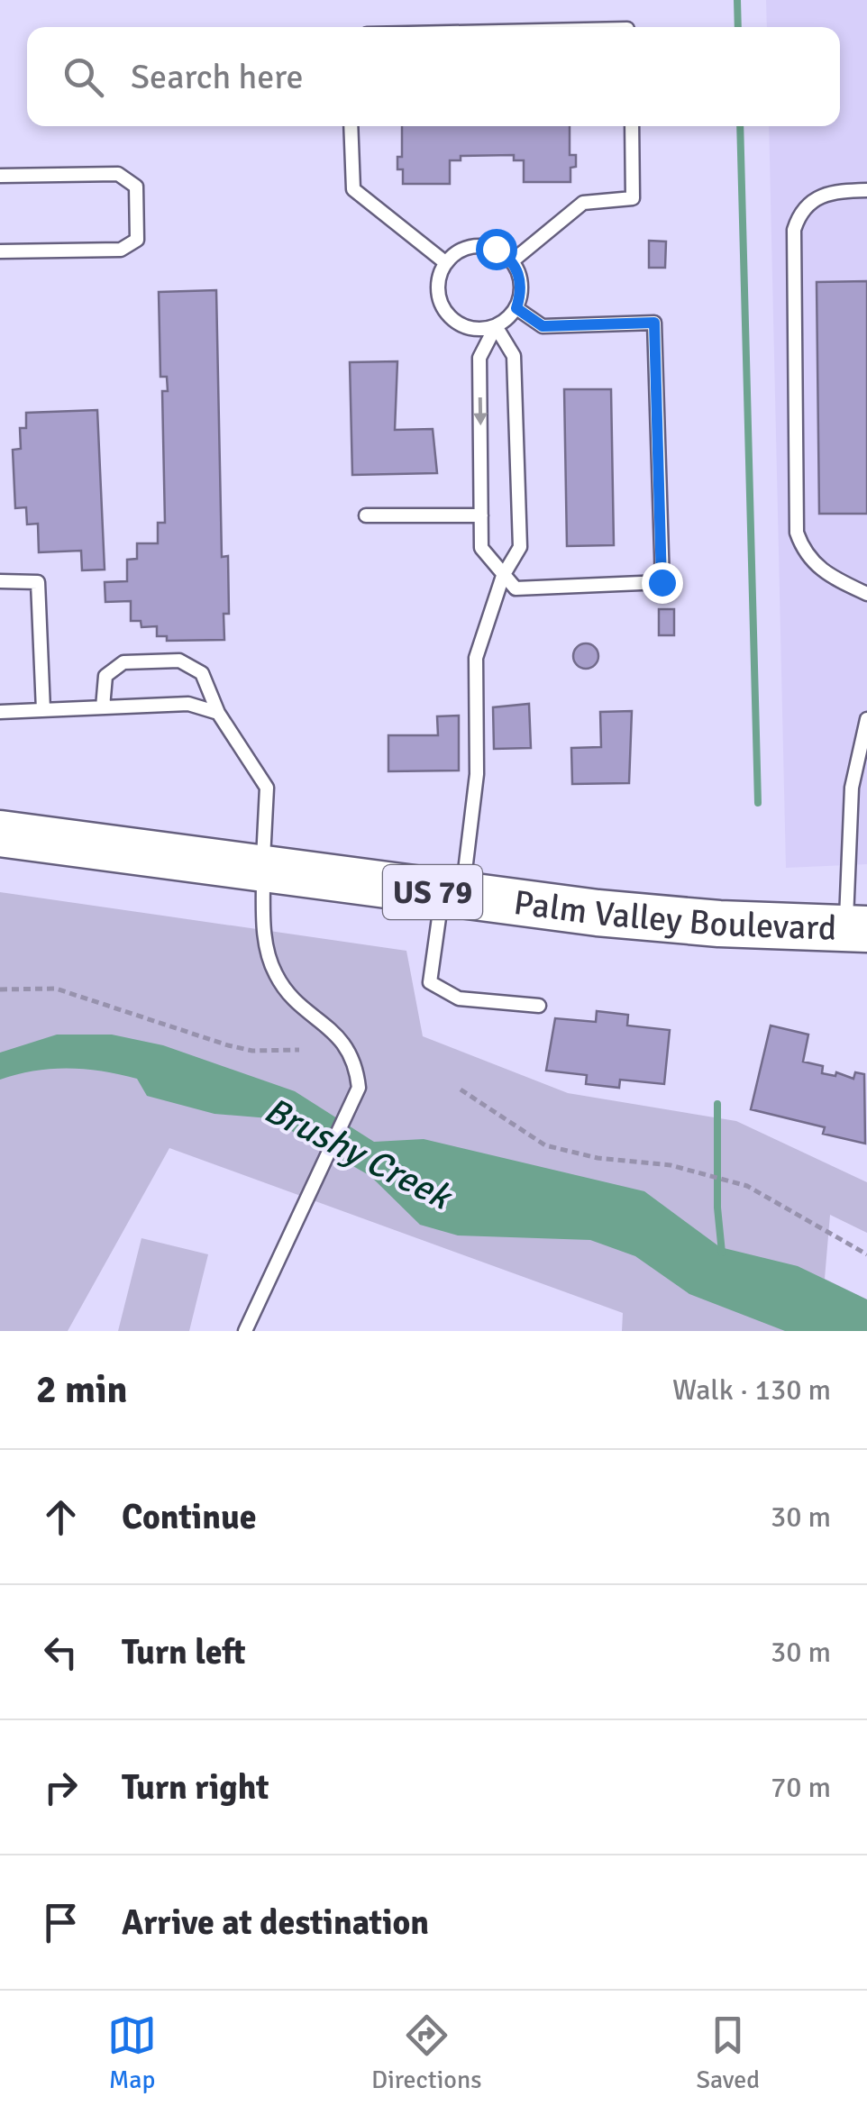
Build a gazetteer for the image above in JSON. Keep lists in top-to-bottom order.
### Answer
{
  "streets": {
    "highway": ["US 79", "Palm Valley Boulevard"]
  },
  "water": ["Brushy Creek"],
  "page": {
    "search": "Search here",
    "heading": ["2 min", "Walk · 130 m"],
    "list": [
      ["Continue", "30 m"],
      ["Turn left", "30 m"],
      ["Turn right", "70 m"],
      "Arrive at destination"
    ],
    "nav": ["Map", "Directions", "Saved"]
  }
}
